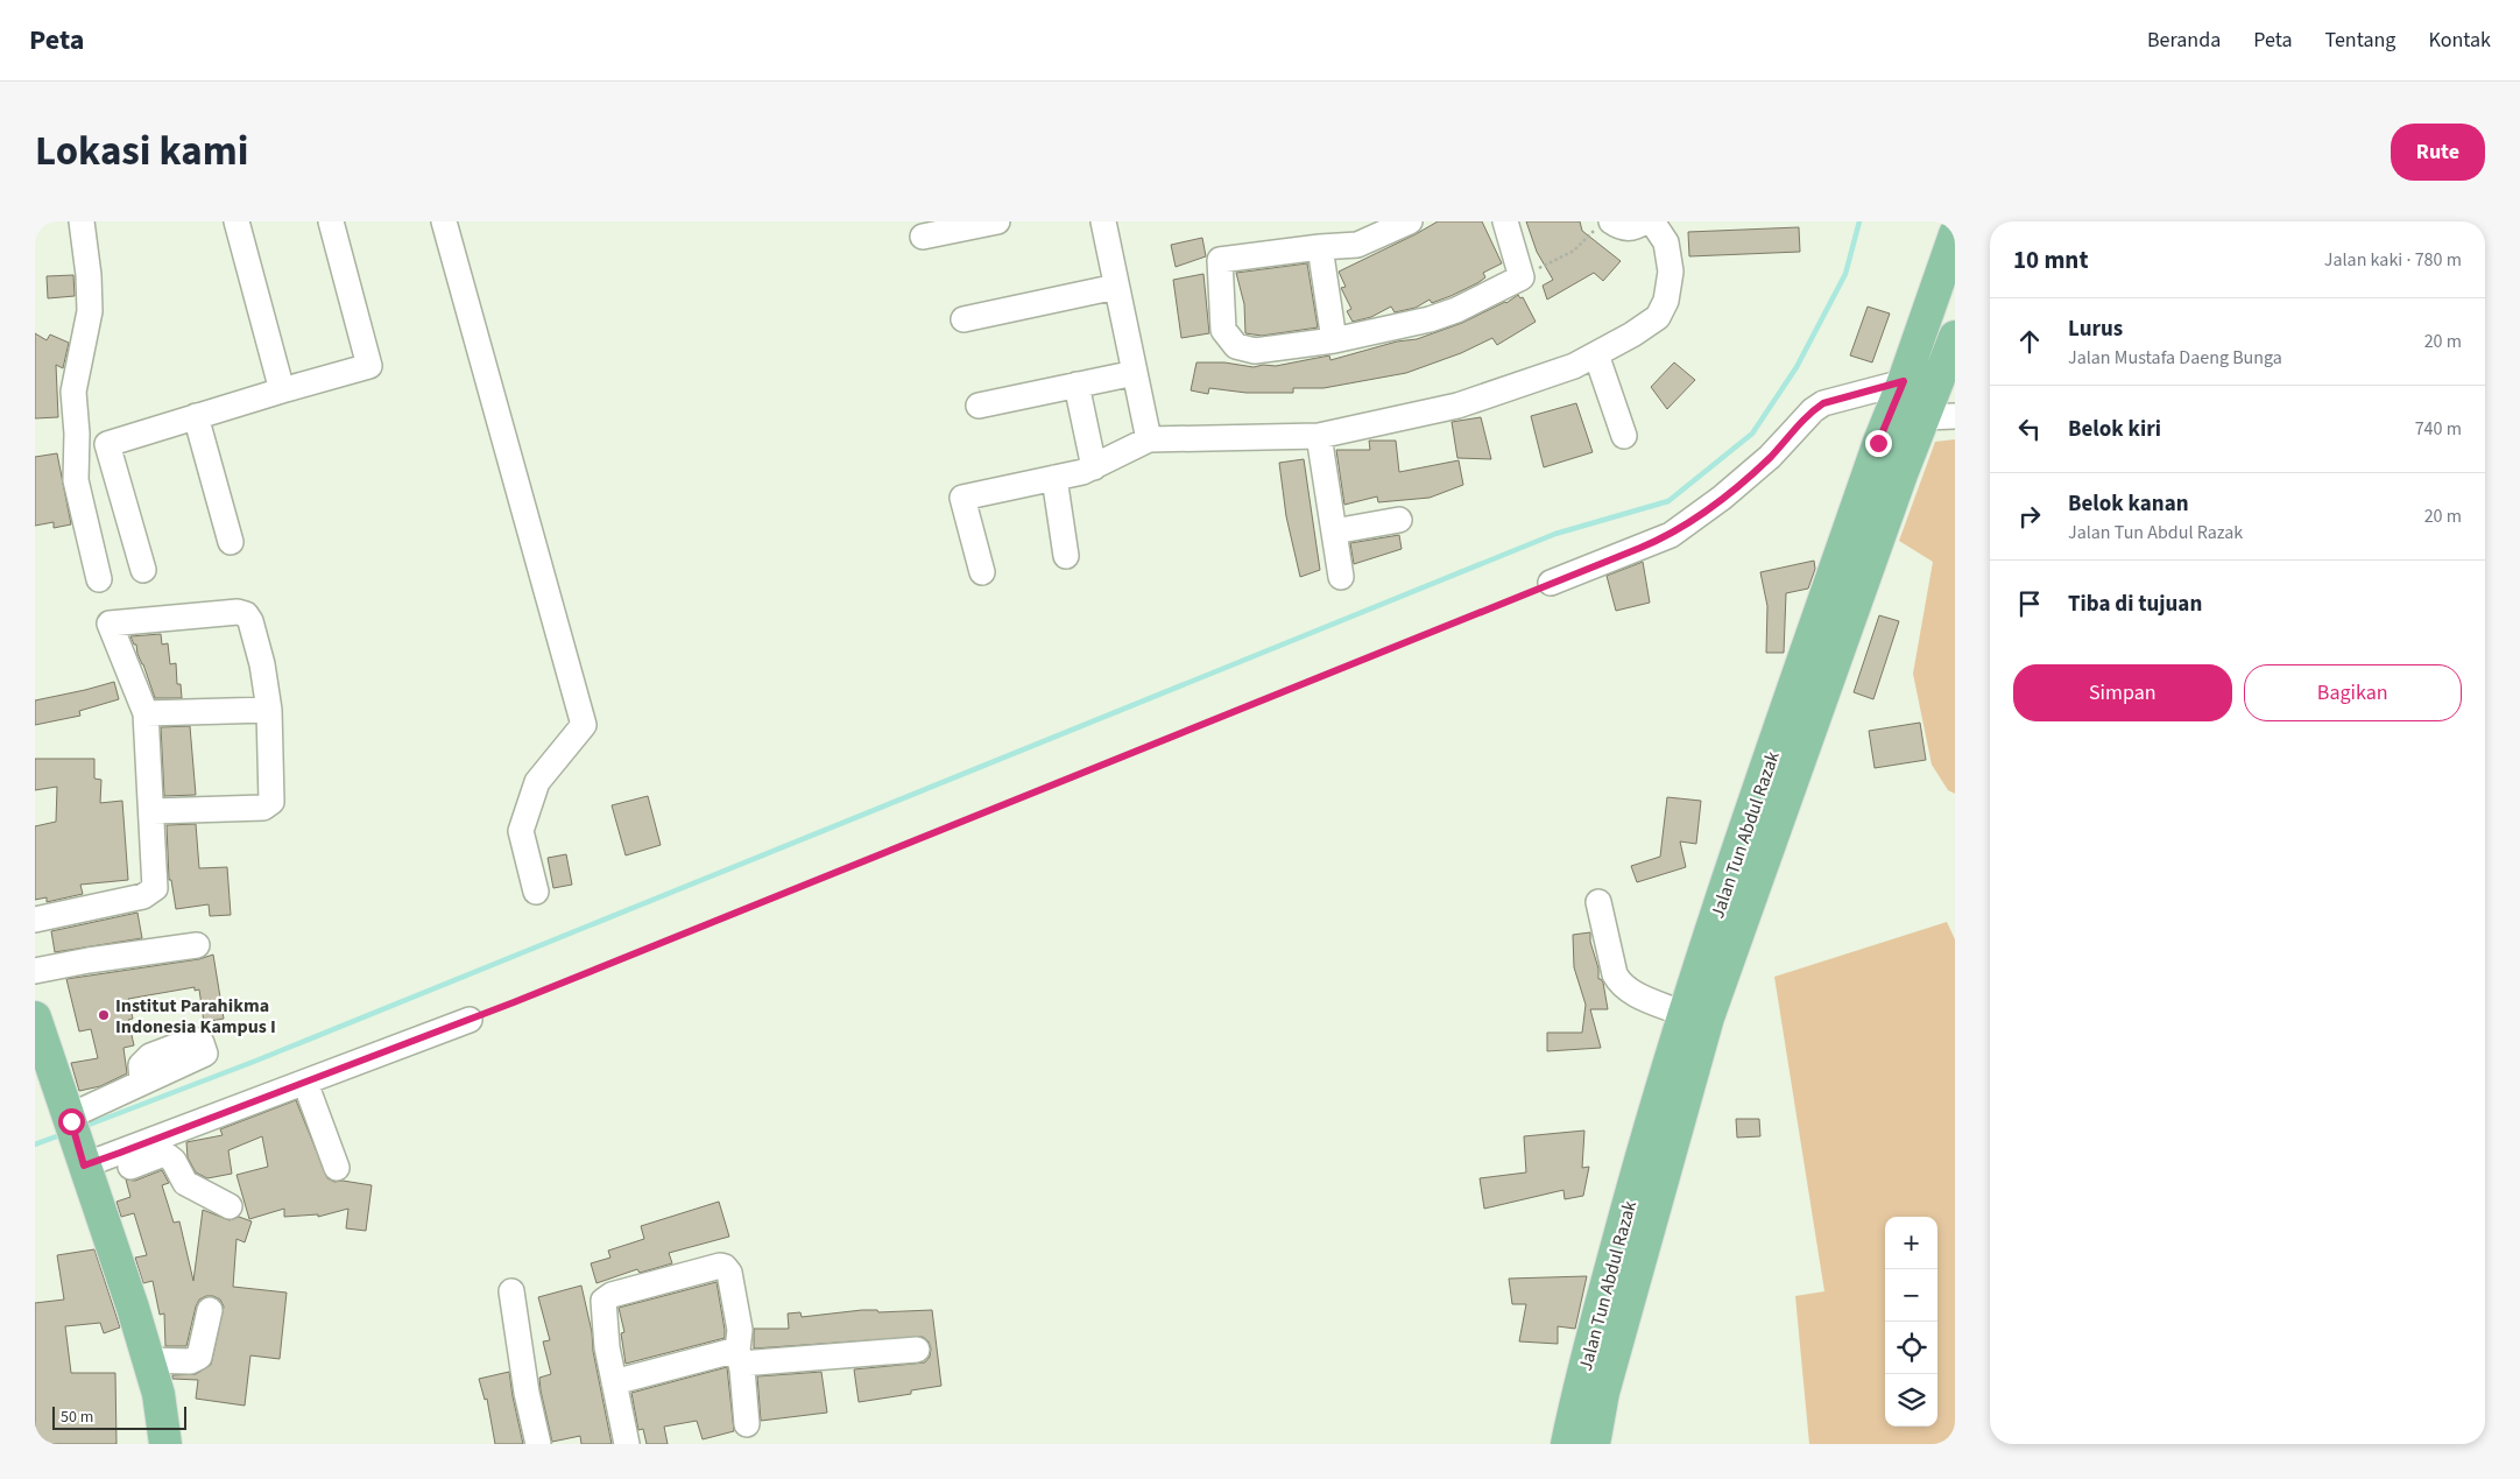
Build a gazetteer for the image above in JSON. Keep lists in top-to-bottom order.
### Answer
{
  "streets": {
    "main road": ["Jalan Tun Abdul Razak"]
  },
  "places": ["Institut Parahikma Indonesia Kampus I"],
  "scale_bar": "50 m",
  "page": {
    "header": "Peta",
    "nav": [
      "Beranda",
      "Peta",
      "Tentang",
      "Kontak"
    ],
    "title": "Lokasi kami",
    "buttons": [
      "Rute",
      ["Simpan", "Bagikan"]
    ],
    "heading": ["10 mnt", "Jalan kaki · 780 m"],
    "list": [
      ["Lurus", "Jalan Mustafa Daeng Bunga", "20 m"],
      ["Belok kiri", "740 m"],
      ["Belok kanan", "Jalan Tun Abdul Razak", "20 m"],
      "Tiba di tujuan"
    ],
    "map_buttons": ["+", "−"],
    "scale": "50 m"
  }
}
